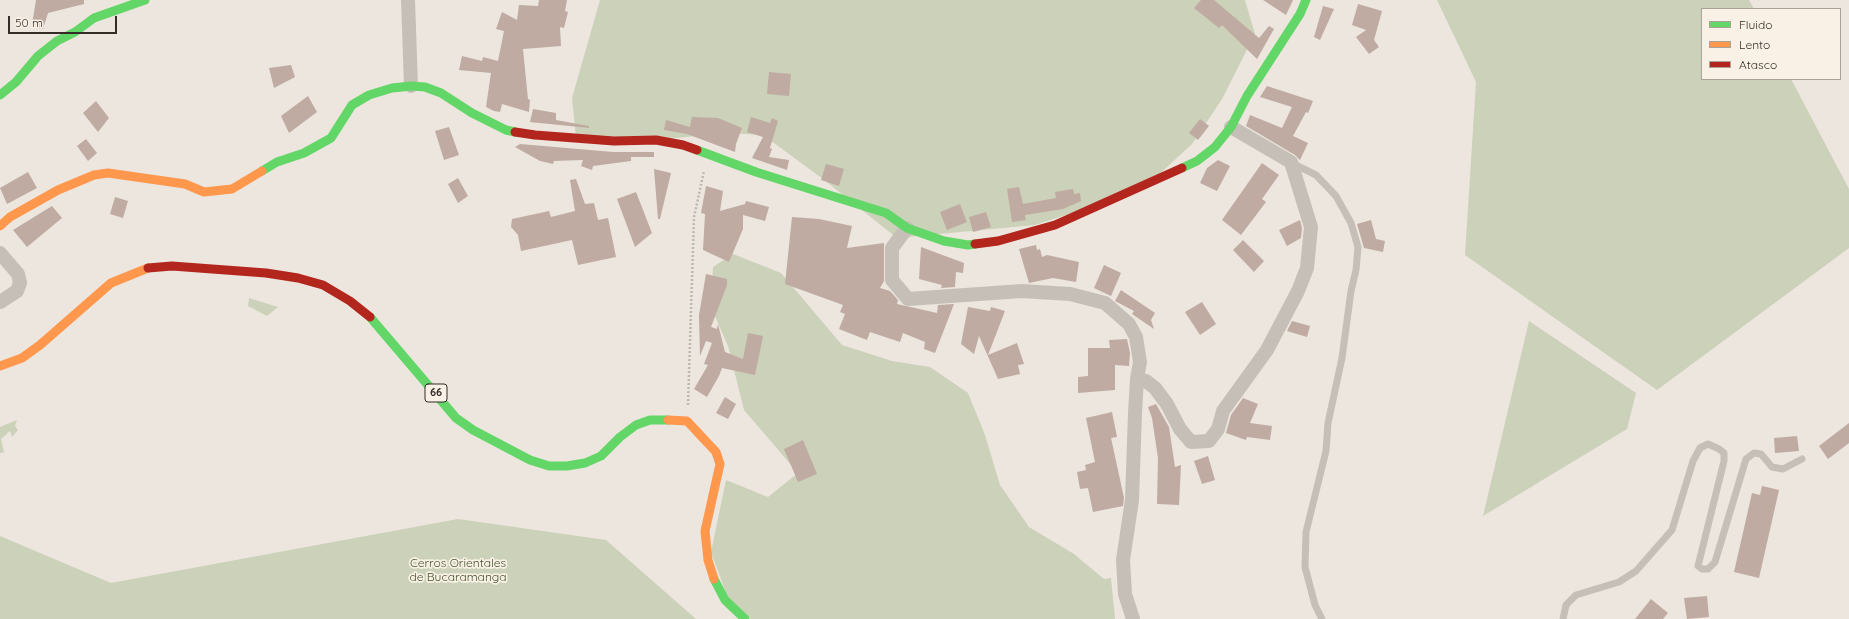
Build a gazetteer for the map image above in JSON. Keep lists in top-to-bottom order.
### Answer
{
  "streets": {
    "main road": ["66"]
  },
  "parks": ["Cerros Orientales de Bucaramanga"],
  "legend": ["Fluido", "Lento", "Atasco"],
  "scale_bar": "50 m"
}
